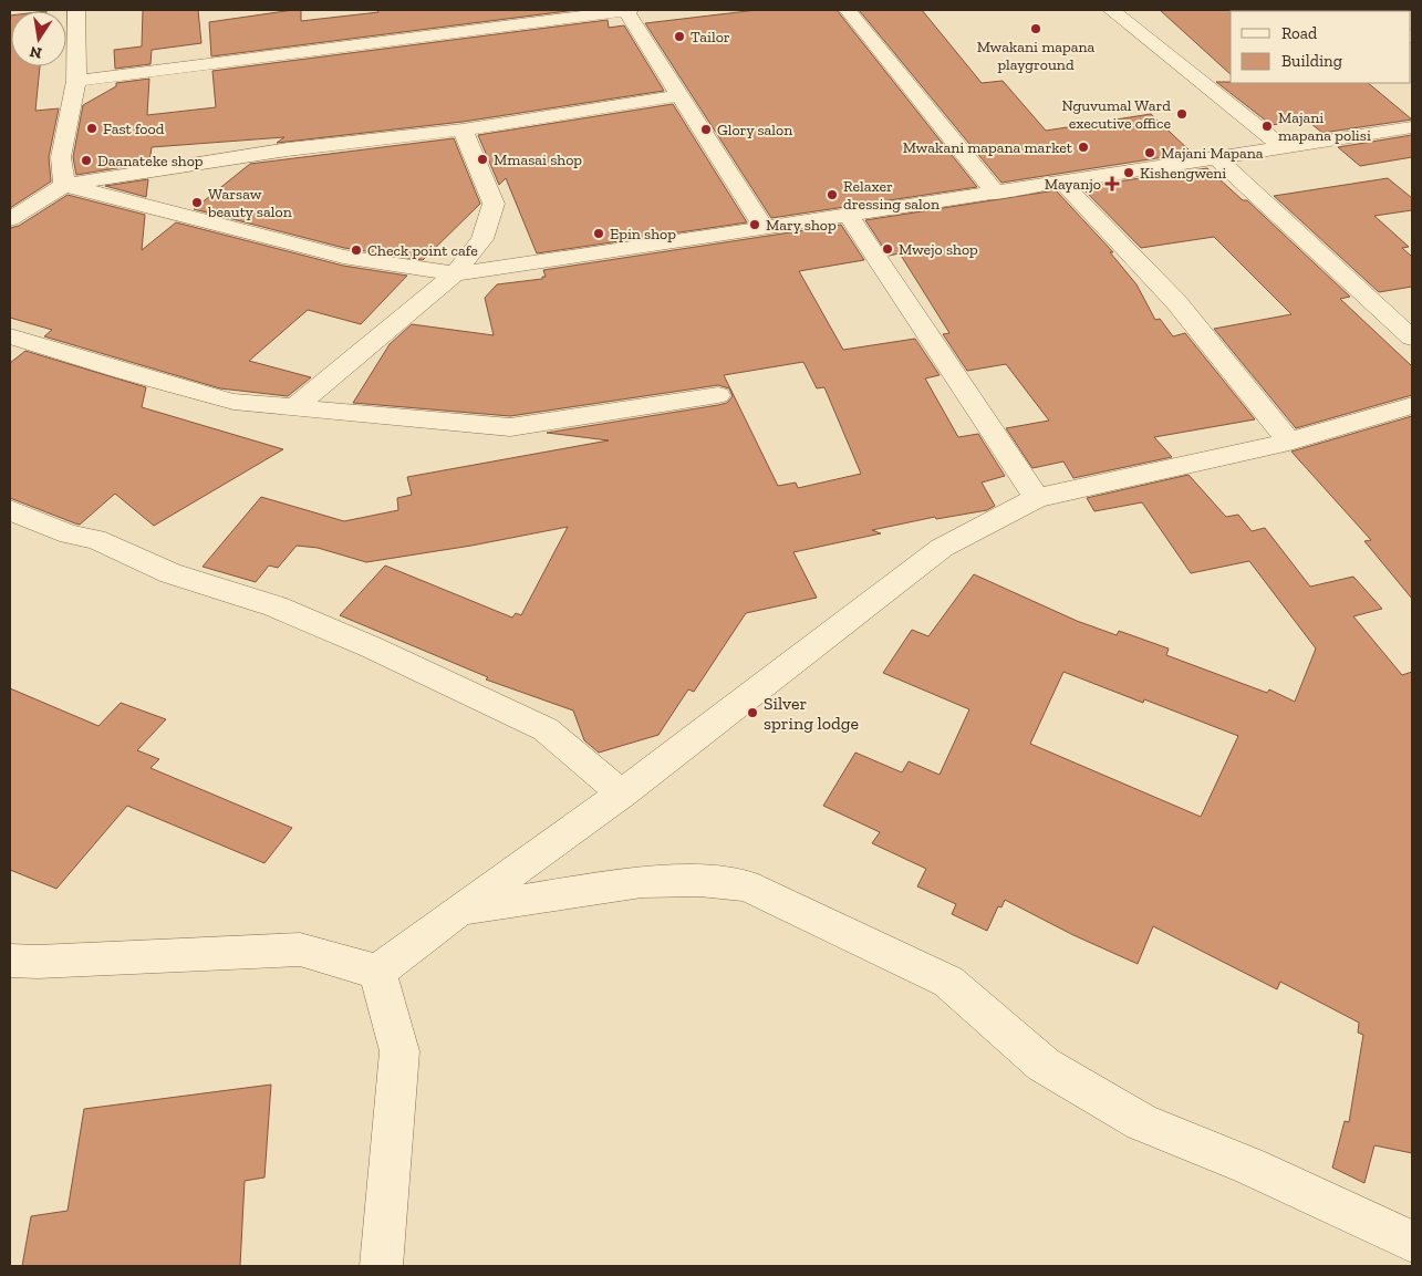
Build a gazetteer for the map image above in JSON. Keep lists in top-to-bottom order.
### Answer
{
  "places": {
    "other": [
      "Mwakani mapana playground",
      "Tailor",
      "Nguvumal Ward executive office",
      "Majani mapana polisi",
      "Fast food",
      "Glory salon",
      "Mwakani mapana market",
      "Majani Mapana",
      "Mmasai shop",
      "Daanateke shop",
      "Kishengweni",
      "Relaxer dressing salon",
      "Warsaw beauty salon",
      "Mary shop",
      "Epin shop",
      "Mwejo shop",
      "Check point cafe",
      "Silver spring lodge"
    ],
    "health": ["Mayanjo"]
  },
  "legend": ["Road", "Building"],
  "north": "bottom"
}
